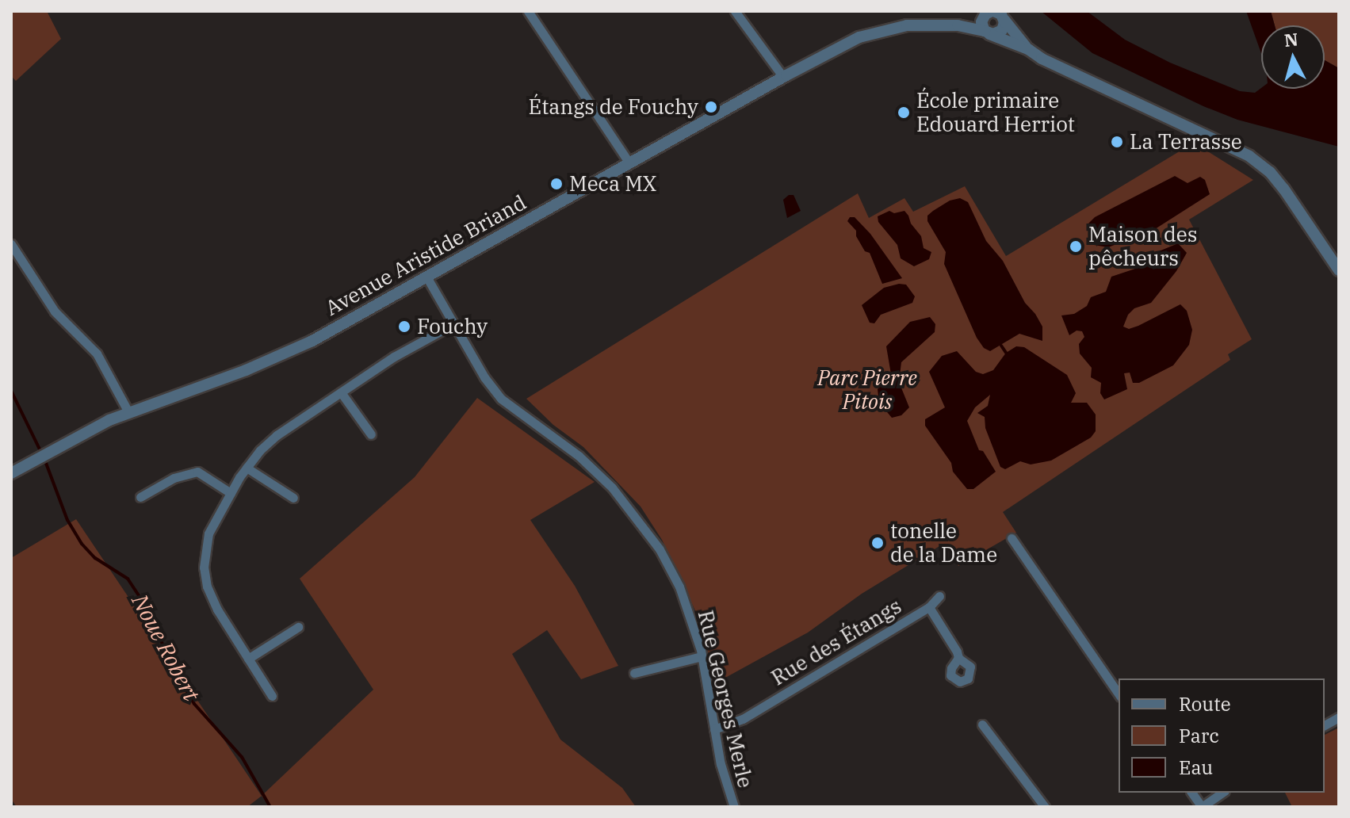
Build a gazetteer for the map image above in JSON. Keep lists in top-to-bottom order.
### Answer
{
  "streets": {
    "street": ["Avenue Aristide Briand", "Rue des Étangs", "Rue Georges Merle"]
  },
  "crossings": [
    ["Avenue Aristide Briand", "Rue Georges Merle"],
    ["Rue des Étangs", "Rue Georges Merle"]
  ],
  "water": ["Noue Robert"],
  "parks": ["Parc Pierre Pitois"],
  "places": [
    "Étangs de Fouchy",
    "École primaire Edouard Herriot",
    "La Terrasse",
    "Meca MX",
    "Maison des pêcheurs",
    "Fouchy",
    "tonelle de la Dame"
  ],
  "legend": ["Route", "Parc", "Eau"],
  "north": "top"
}
